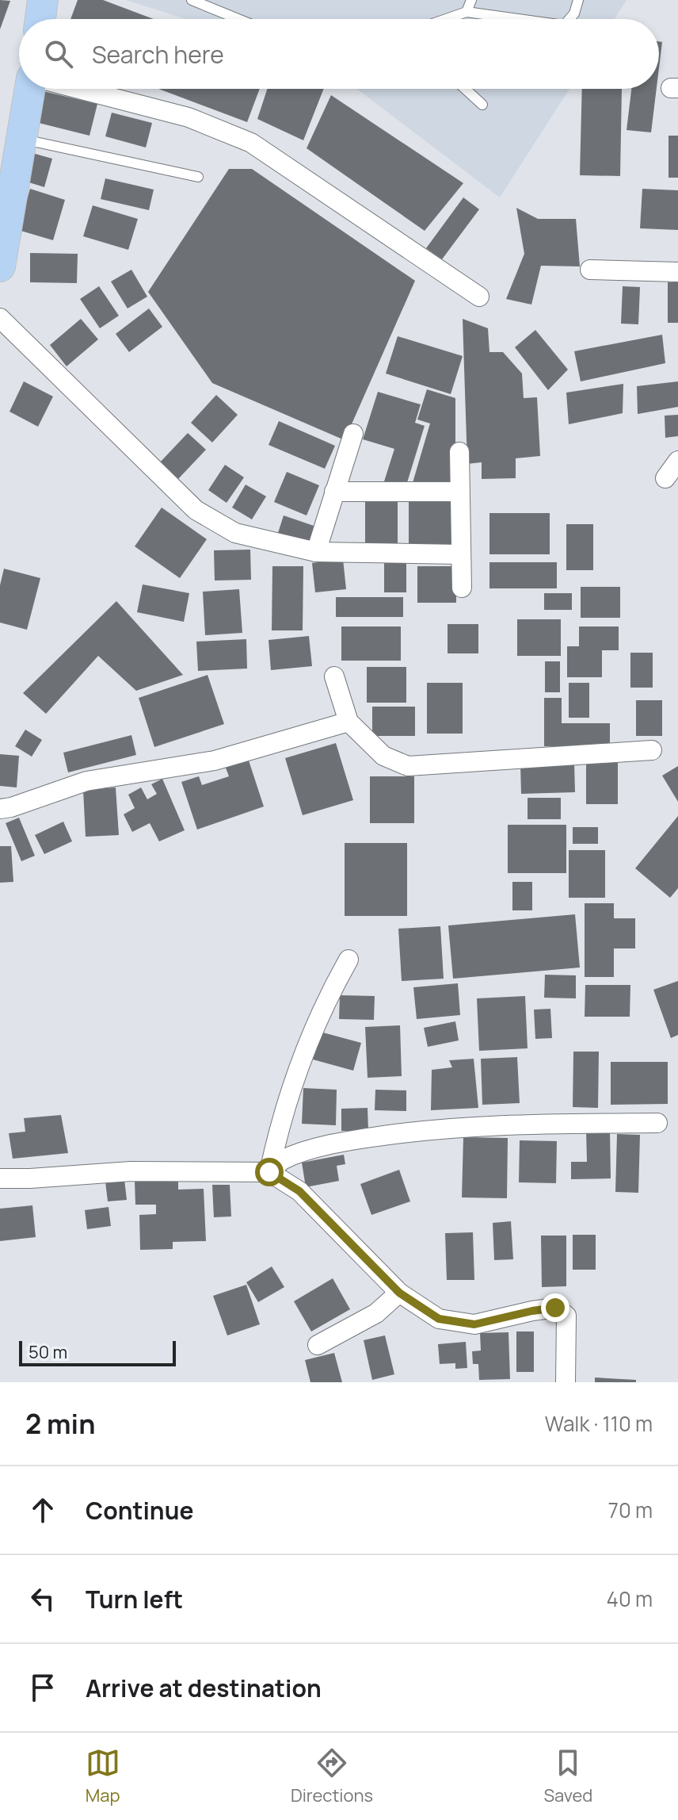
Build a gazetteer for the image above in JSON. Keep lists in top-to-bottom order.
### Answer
{
  "scale_bar": "50 m",
  "page": {
    "search": "Search here",
    "scale": "50 m",
    "heading": ["2 min", "Walk · 110 m"],
    "list": [
      ["Continue", "70 m"],
      ["Turn left", "40 m"],
      "Arrive at destination"
    ],
    "nav": ["Map", "Directions", "Saved"]
  }
}
